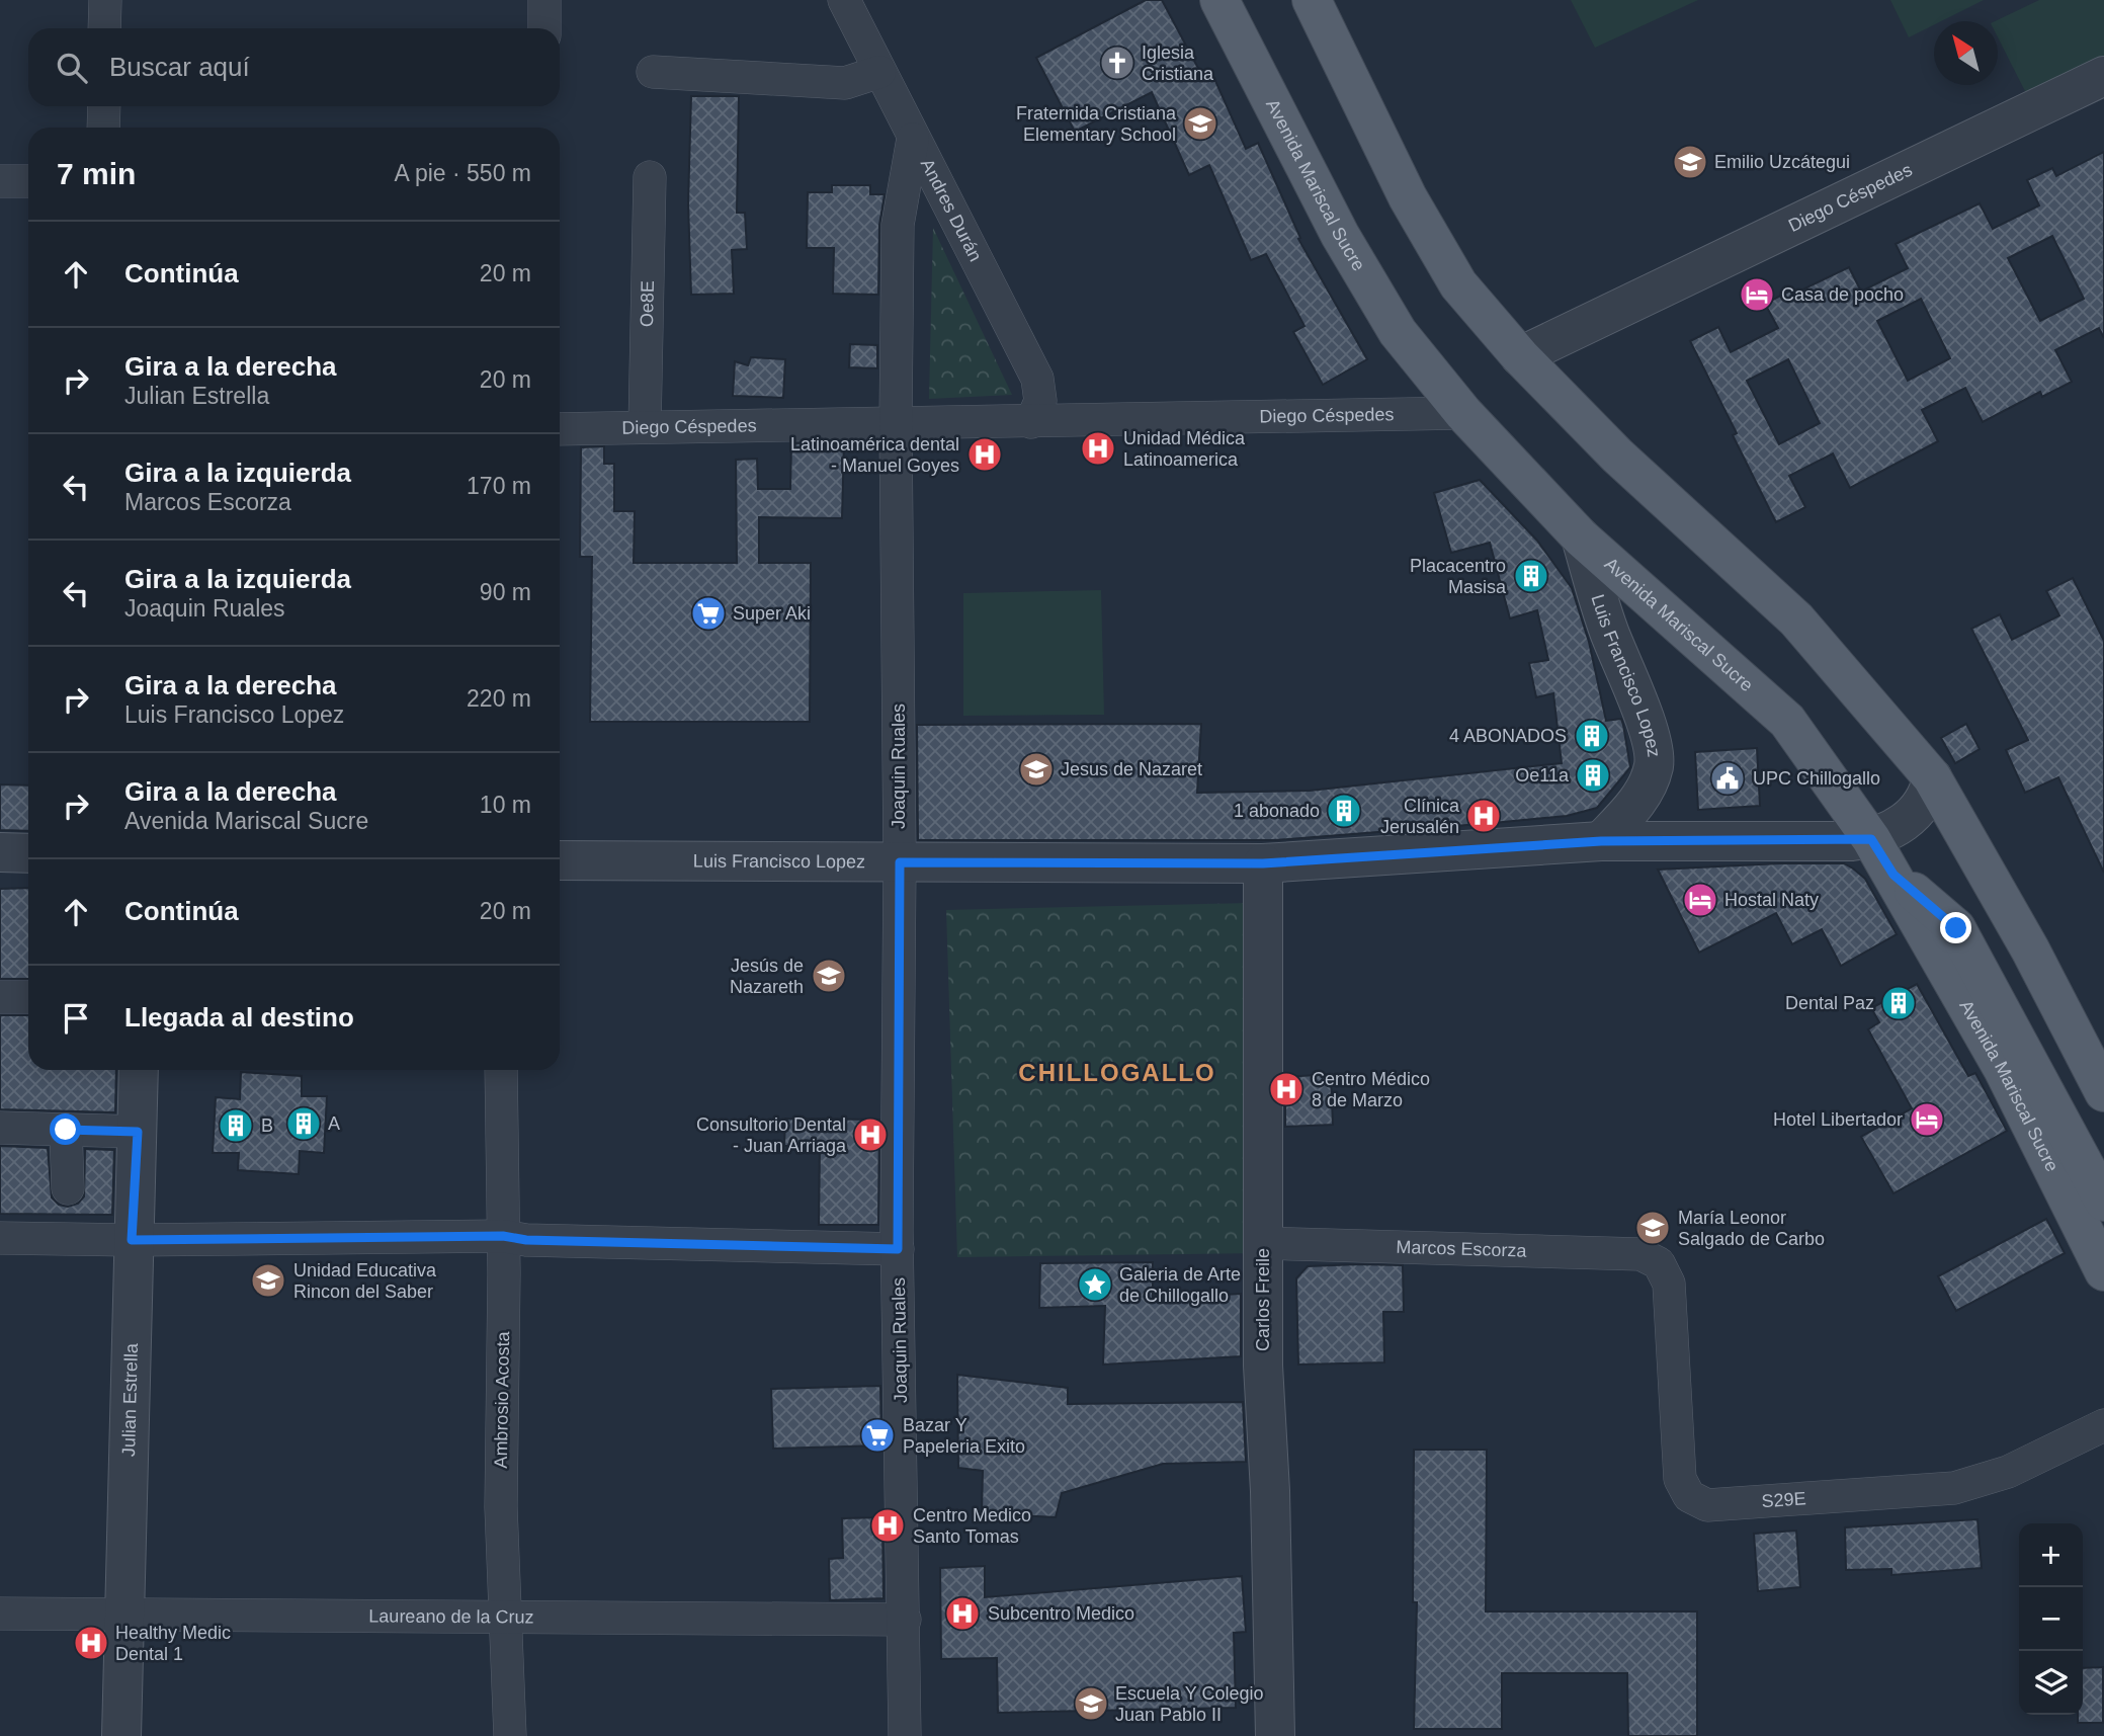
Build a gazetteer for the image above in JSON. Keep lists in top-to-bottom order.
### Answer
{
  "streets": {
    "main road": ["Avenida Mariscal Sucre"],
    "street": [
      "Diego Céspedes",
      "Andres Durán",
      "Oe8E",
      "Luis Francisco Lopez",
      "Joaquin Ruales",
      "Marcos Escorza",
      "Carlos Freile",
      "Julian Estrella",
      "Ambrosio Acosta",
      "S29E",
      "Laureano de la Cruz"
    ]
  },
  "crossings": [
    ["Avenida Mariscal Sucre", "Diego Céspedes"],
    ["Avenida Mariscal Sucre", "Luis Francisco Lopez"],
    ["Diego Céspedes", "Andres Durán"],
    ["Diego Céspedes", "Oe8E"],
    ["Diego Céspedes", "Joaquin Ruales"],
    ["Andres Durán", "Joaquin Ruales"],
    ["Luis Francisco Lopez", "Joaquin Ruales"],
    ["Luis Francisco Lopez", "Carlos Freile"],
    ["Joaquin Ruales", "Laureano de la Cruz"],
    ["Marcos Escorza", "Carlos Freile"],
    ["Marcos Escorza", "S29E"],
    ["Julian Estrella", "Laureano de la Cruz"],
    ["Ambrosio Acosta", "Laureano de la Cruz"]
  ],
  "districts": ["CHILLOGALLO"],
  "places": {
    "church": ["Iglesia Cristiana"],
    "school or university": [
      "Fraternida Cristiana Elementary School",
      "Emilio Uzcátegui",
      "Jesus de Nazaret",
      "Jesús de Nazareth",
      "María Leonor Salgado de Carbo",
      "Unidad Educativa Rincon del Saber",
      "Escuela Y Colegio Juan Pablo II"
    ],
    "hotel": ["Casa de pocho", "Hostal Naty", "Hotel Libertador"],
    "hospital": [
      "Unidad Médica Latinoamerica",
      "Latinoamérica dental - Manuel Goyes",
      "Clínica Jerusalén",
      "Centro Médico 8 de Marzo",
      "Consultorio Dental - Juan Arriaga",
      "Centro Medico Santo Tomas",
      "Subcentro Medico",
      "Healthy Medic Dental 1"
    ],
    "building": [
      "Placacentro Masisa",
      "4 ABONADOS",
      "Oe11a",
      "1 abonado",
      "Dental Paz",
      "A",
      "B"
    ],
    "supermarket": ["Super Aki", "Bazar Y Papeleria Exito"],
    "public building": ["UPC Chillogallo"],
    "place": ["Galeria de Arte de Chillogallo"]
  },
  "north": "top left",
  "page": {
    "search": "Buscar aquí",
    "heading": ["7 min", "A pie · 550 m"],
    "list": [
      ["Continúa", "20 m"],
      ["Gira a la derecha", "Julian Estrella", "20 m"],
      ["Gira a la izquierda", "Marcos Escorza", "170 m"],
      ["Gira a la izquierda", "Joaquin Ruales", "90 m"],
      ["Gira a la derecha", "Luis Francisco Lopez", "220 m"],
      ["Gira a la derecha", "Avenida Mariscal Sucre", "10 m"],
      ["Continúa", "20 m"],
      "Llegada al destino"
    ],
    "map_buttons": ["+", "−"]
  }
}
